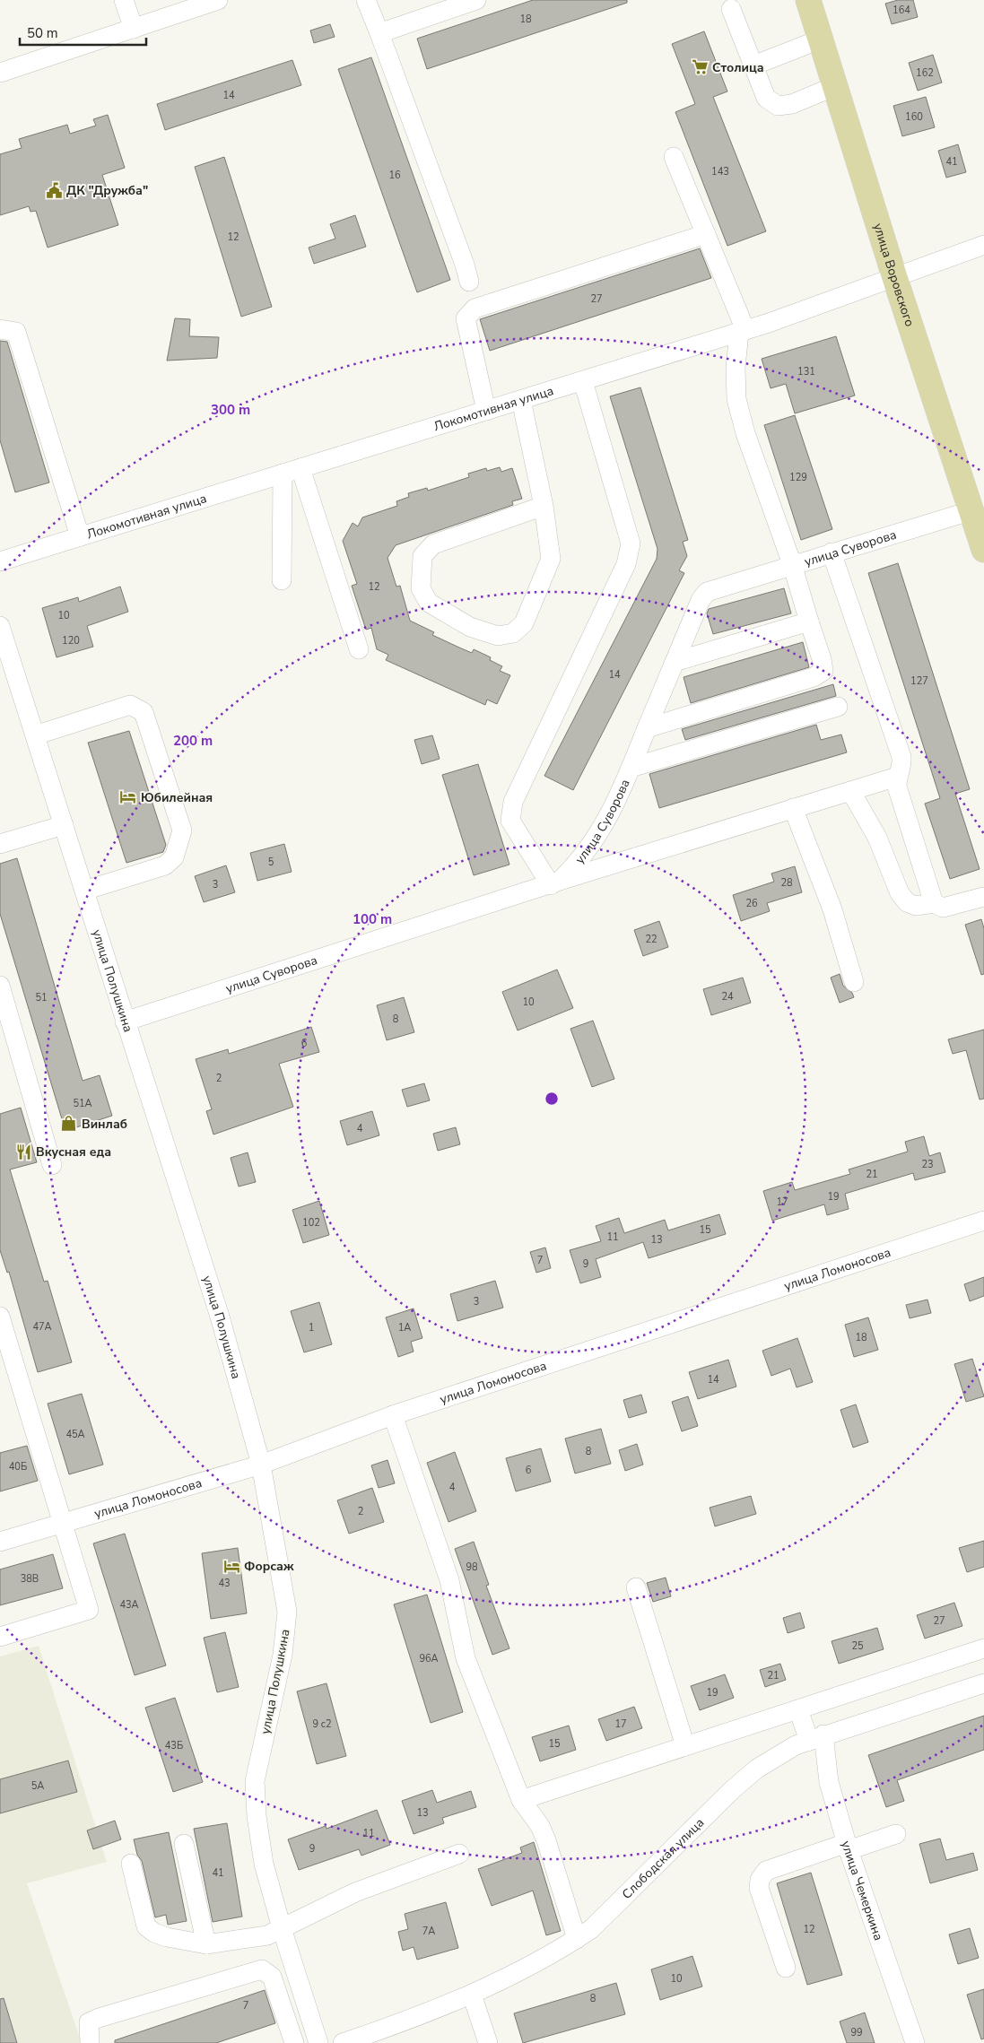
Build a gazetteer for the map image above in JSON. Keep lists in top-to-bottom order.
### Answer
{
  "streets": {
    "main road": ["улица Воровского"],
    "street": [
      "Локомотивная улица",
      "улица Суворова",
      "улица Полушкина",
      "улица Ломоносова",
      "Слободская улица",
      "улица Чемеркина"
    ]
  },
  "crossings": [
    ["улица Воровского", "Локомотивная улица"],
    ["улица Воровского", "улица Суворова"],
    ["улица Суворова", "улица Полушкина"],
    ["улица Полушкина", "улица Ломоносова"],
    ["Слободская улица", "улица Чемеркина"]
  ],
  "places": {
    "supermarket": ["Столица"],
    "public building": ["ДК \"Дружба\""],
    "hotel": ["Юбилейная", "Форсаж"],
    "shop": ["Винлаб"],
    "restaurant": ["Вкусная еда"]
  },
  "house_numbers": [
    "164",
    "18",
    "162",
    "14",
    "160",
    "41",
    "143",
    "16",
    "12",
    "27",
    "131",
    "129",
    "12",
    "10",
    "120",
    "14",
    "127",
    "5",
    "28",
    "3",
    "26",
    "22",
    "24",
    "51",
    "10",
    "8",
    "6",
    "2",
    "51А",
    "4",
    "23",
    "21",
    "19",
    "17",
    "102",
    "15",
    "11",
    "13",
    "7",
    "9",
    "3",
    "47А",
    "1",
    "1А",
    "18",
    "14",
    "45А",
    "8",
    "40Б",
    "6",
    "4",
    "2",
    "98",
    "38В",
    "43",
    "43А",
    "27",
    "25",
    "96А",
    "21",
    "19",
    "9 с2",
    "17",
    "15",
    "43Б",
    "5А",
    "13",
    "11",
    "9",
    "41",
    "12",
    "7А",
    "10",
    "8",
    "7",
    "99"
  ],
  "scale_bar": "50 m",
  "rings": ["300 m", "200 m", "100 m"]
}
